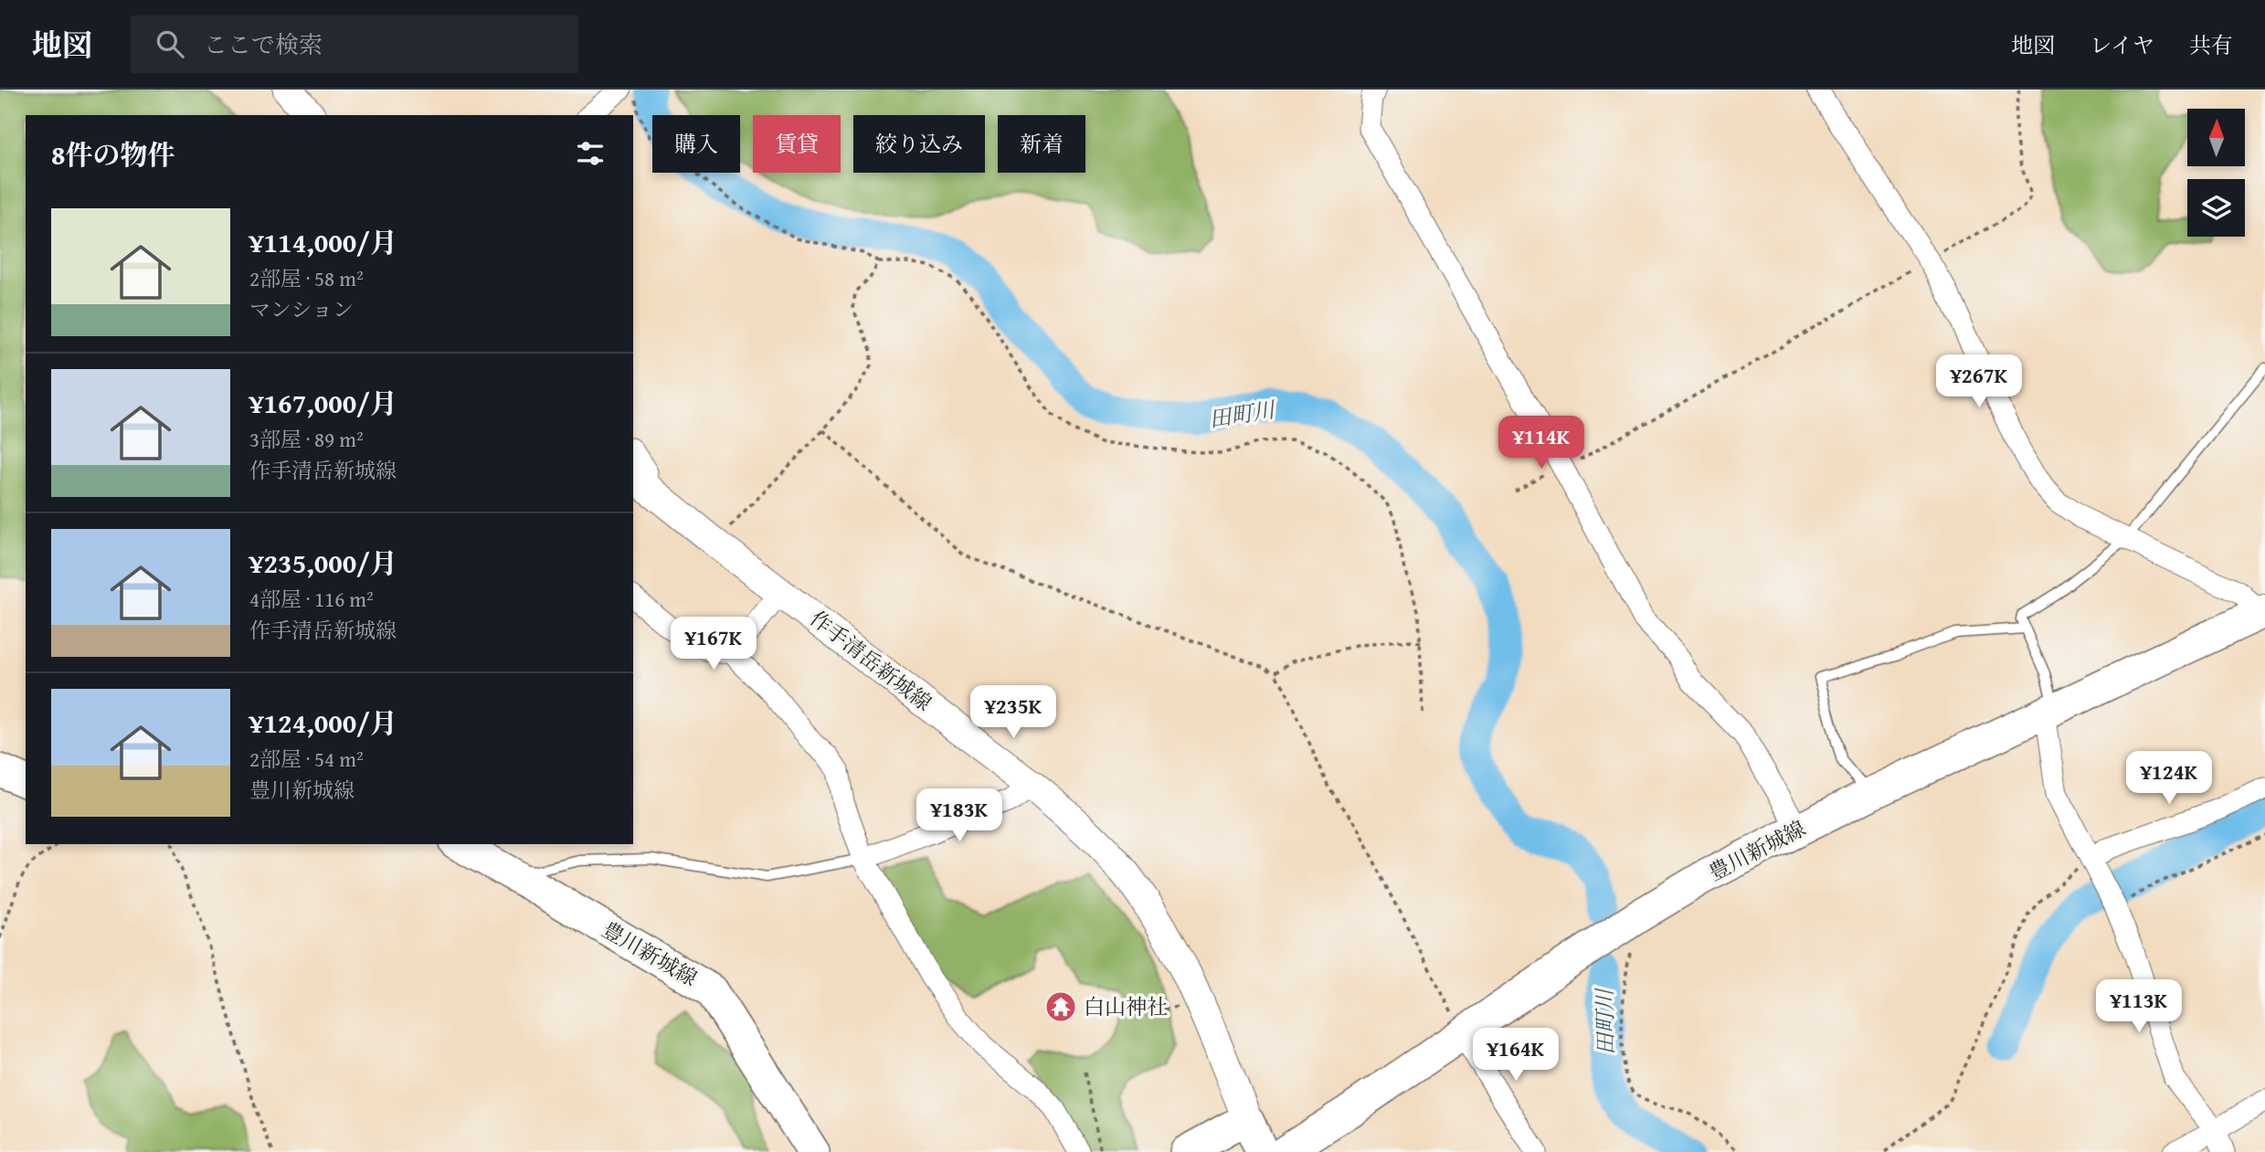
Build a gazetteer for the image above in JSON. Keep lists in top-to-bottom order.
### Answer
{
  "streets": {
    "main road": ["作手清岳新城線", "豊川新城線"]
  },
  "water": ["田町川"],
  "places": {
    "temple": ["白山神社"]
  },
  "north": "top",
  "page": {
    "header": "地図",
    "search": "ここで検索",
    "nav": ["地図", "レイヤ", "共有"],
    "chip": [
      "購入",
      "賃貸",
      "絞り込み",
      "新着"
    ],
    "heading": "8件の物件",
    "list": [
      {
        "name": "¥114,000/月",
        "note": "2部屋 · 58 m² · マンション"
      },
      {
        "name": "¥167,000/月",
        "note": "3部屋 · 89 m² · 作手清岳新城線"
      },
      {
        "name": "¥235,000/月",
        "note": "4部屋 · 116 m² · 作手清岳新城線"
      },
      {
        "name": "¥124,000/月",
        "note": "2部屋 · 54 m² · 豊川新城線"
      }
    ],
    "price": [
      "¥267K",
      "¥114K",
      "¥167K",
      "¥235K",
      "¥124K",
      "¥183K",
      "¥113K",
      "¥164K"
    ]
  }
}
